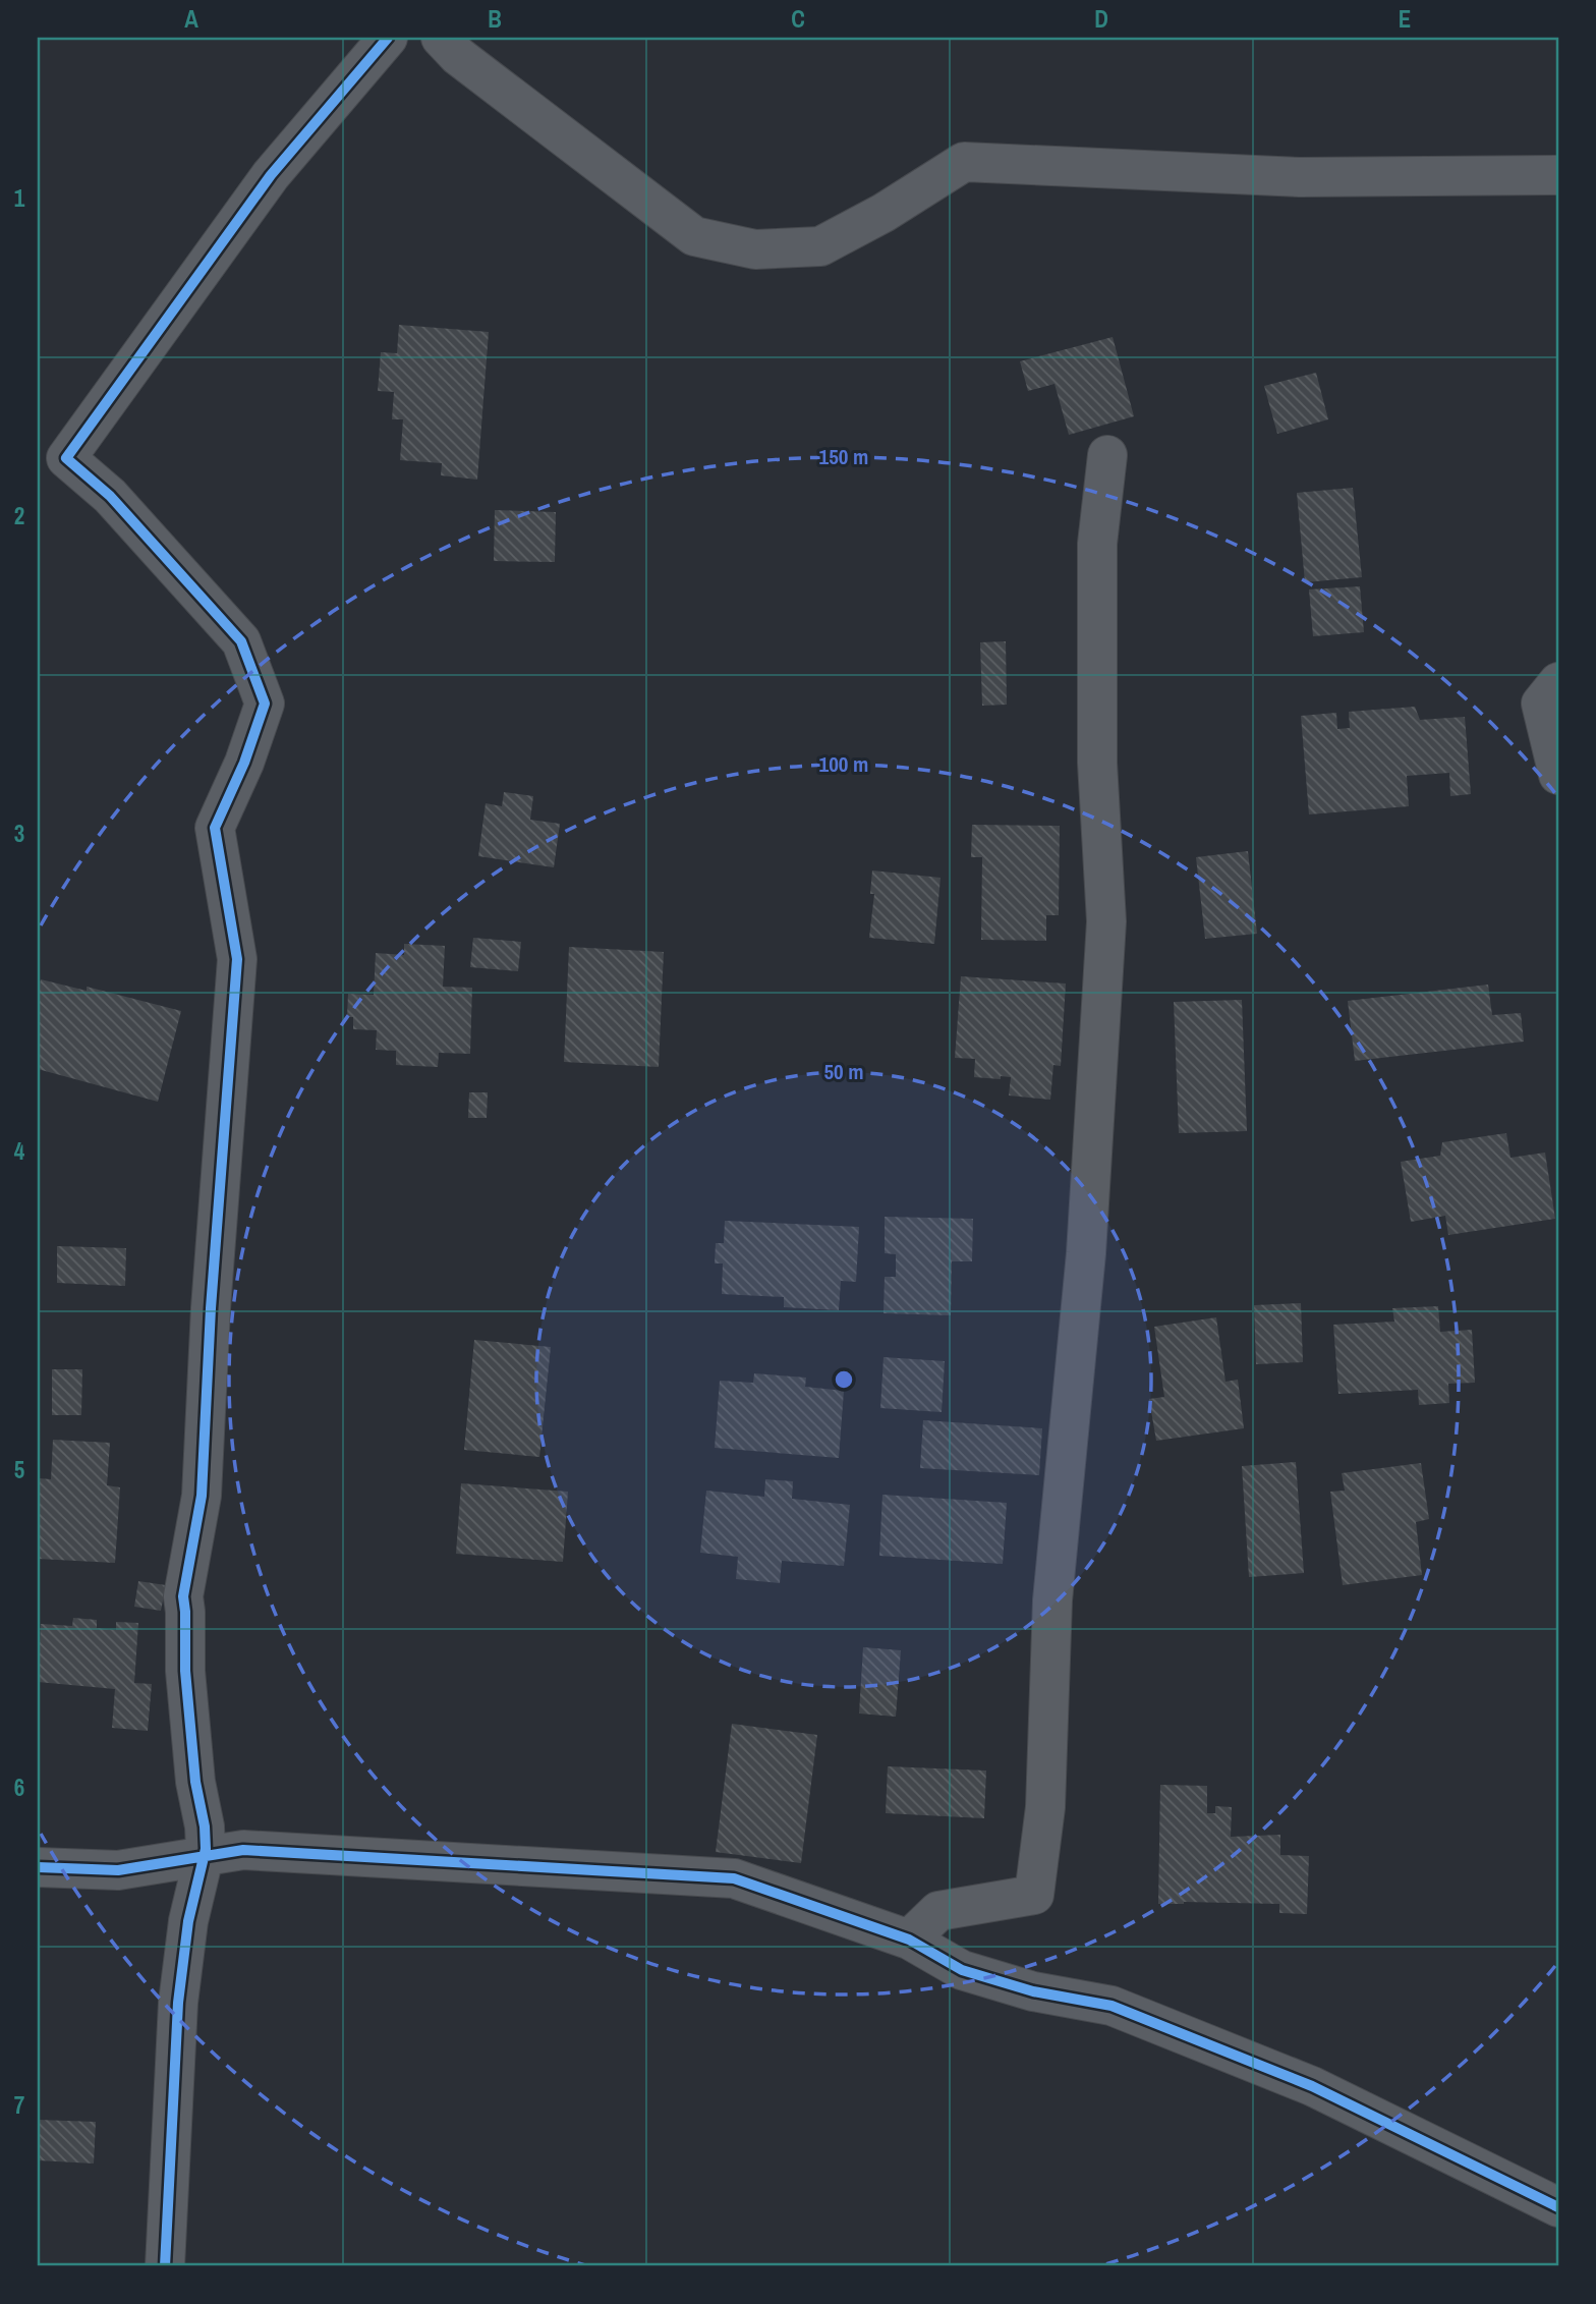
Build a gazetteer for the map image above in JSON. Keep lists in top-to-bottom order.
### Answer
{
  "grid": {
    "columns": [
      "A",
      "B",
      "C",
      "D",
      "E"
    ],
    "rows": [
      "1",
      "2",
      "3",
      "4",
      "5",
      "6",
      "7"
    ]
  },
  "rings": ["150 m", "100 m", "50 m"]
}
